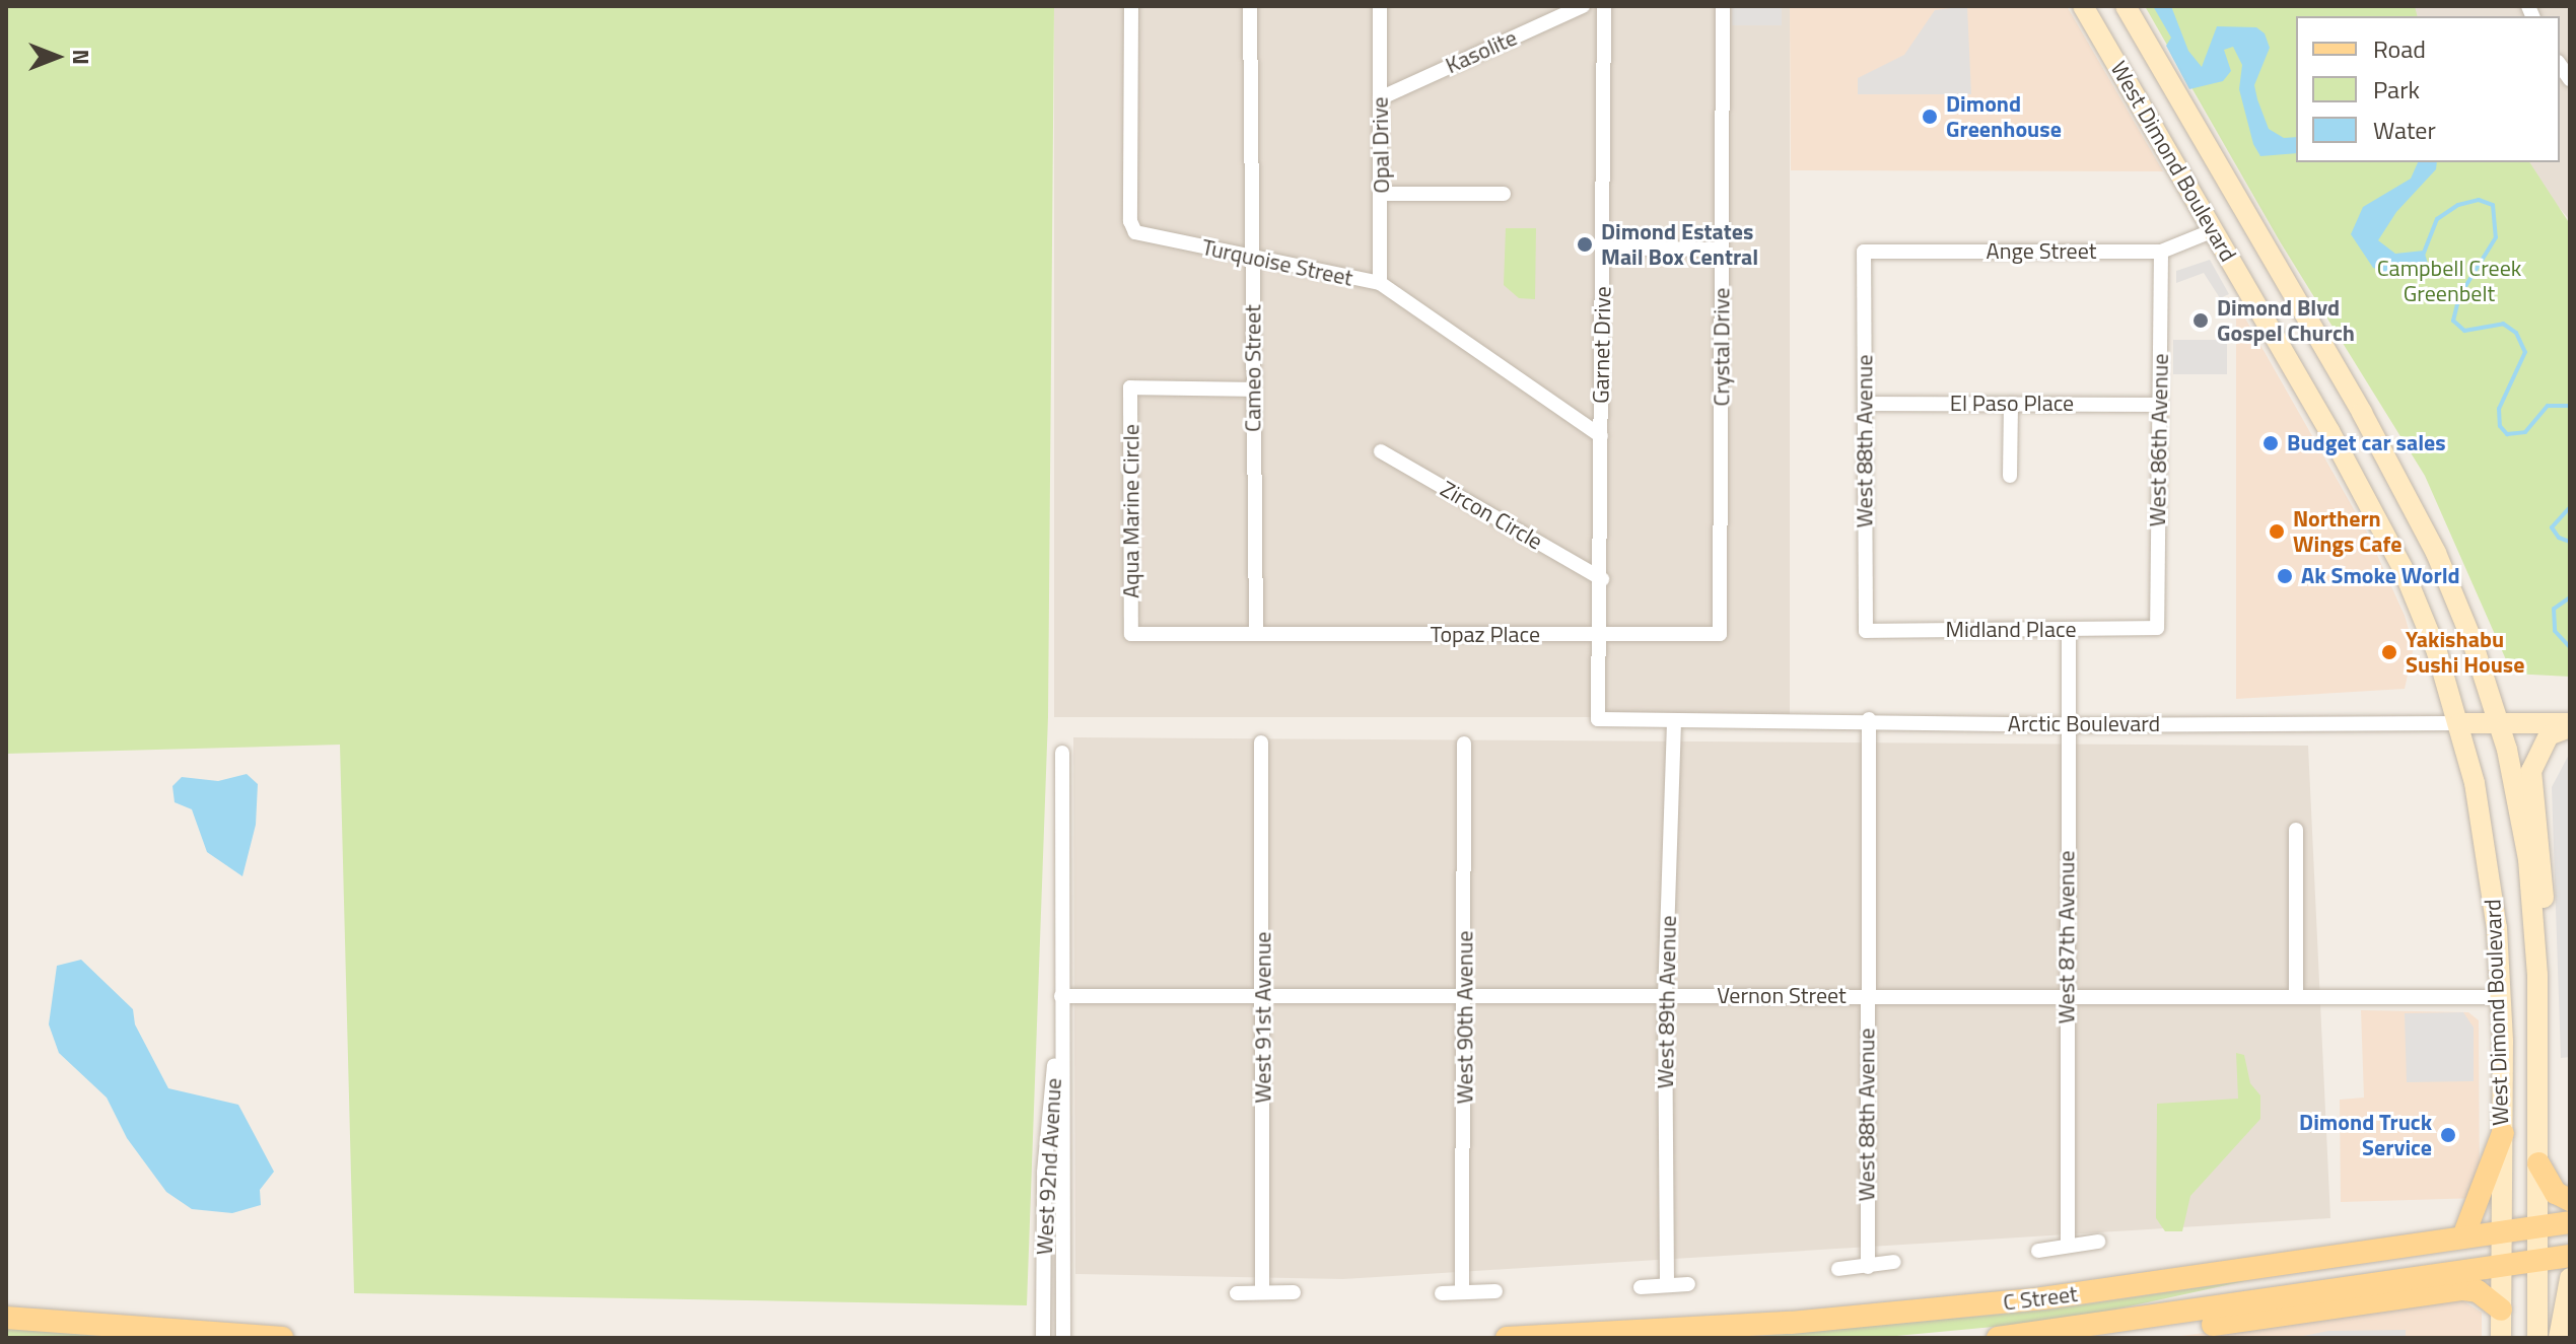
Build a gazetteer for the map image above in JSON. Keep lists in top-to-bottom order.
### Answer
{
  "streets": {
    "main road": ["West Dimond Boulevard", "Arctic Boulevard", "C Street"],
    "street": [
      "Kasolite",
      "Opal Drive",
      "Ange Street",
      "Turquoise Street",
      "Garnet Drive",
      "Crystal Drive",
      "Cameo Street",
      "El Paso Place",
      "West 86th Avenue",
      "West 88th Avenue",
      "Aqua Marine Circle",
      "Zircon Circle",
      "Midland Place",
      "Topaz Place",
      "West 87th Avenue",
      "Vernon Street",
      "West 89th Avenue",
      "West 91st Avenue",
      "West 90th Avenue",
      "West 92nd Avenue"
    ]
  },
  "crossings": [
    ["Kasolite", "Opal Drive"],
    ["Opal Drive", "Turquoise Street"],
    ["West Dimond Boulevard", "Ange Street"],
    ["West Dimond Boulevard", "Arctic Boulevard"],
    ["West Dimond Boulevard", "Vernon Street"],
    ["West Dimond Boulevard", "C Street"],
    ["Ange Street", "West 86th Avenue"],
    ["Ange Street", "West 88th Avenue"],
    ["Turquoise Street", "Garnet Drive"],
    ["Turquoise Street", "Cameo Street"],
    ["Garnet Drive", "Zircon Circle"],
    ["Garnet Drive", "Topaz Place"],
    ["Garnet Drive", "Arctic Boulevard"],
    ["Crystal Drive", "Topaz Place"],
    ["Cameo Street", "Aqua Marine Circle"],
    ["Cameo Street", "Topaz Place"],
    ["El Paso Place", "West 86th Avenue"],
    ["El Paso Place", "West 88th Avenue"],
    ["West 86th Avenue", "Midland Place"],
    ["West 88th Avenue", "Midland Place"],
    ["West 88th Avenue", "Arctic Boulevard"],
    ["West 88th Avenue", "Vernon Street"],
    ["Aqua Marine Circle", "Topaz Place"],
    ["Midland Place", "West 87th Avenue"],
    ["Arctic Boulevard", "West 87th Avenue"],
    ["Arctic Boulevard", "West 89th Avenue"],
    ["West 87th Avenue", "Vernon Street"],
    ["Vernon Street", "West 89th Avenue"],
    ["Vernon Street", "West 91st Avenue"],
    ["Vernon Street", "West 90th Avenue"],
    ["Vernon Street", "West 92nd Avenue"]
  ],
  "parks": ["Campbell Creek Greenbelt"],
  "places": [
    "Dimond Greenhouse",
    "Dimond Estates Mail Box Central",
    "Dimond Blvd Gospel Church",
    "Budget car sales",
    "Northern Wings Cafe",
    "Ak Smoke World",
    "Yakishabu Sushi House",
    "Dimond Truck Service"
  ],
  "legend": ["Road", "Park", "Water"],
  "north": "right"
}
